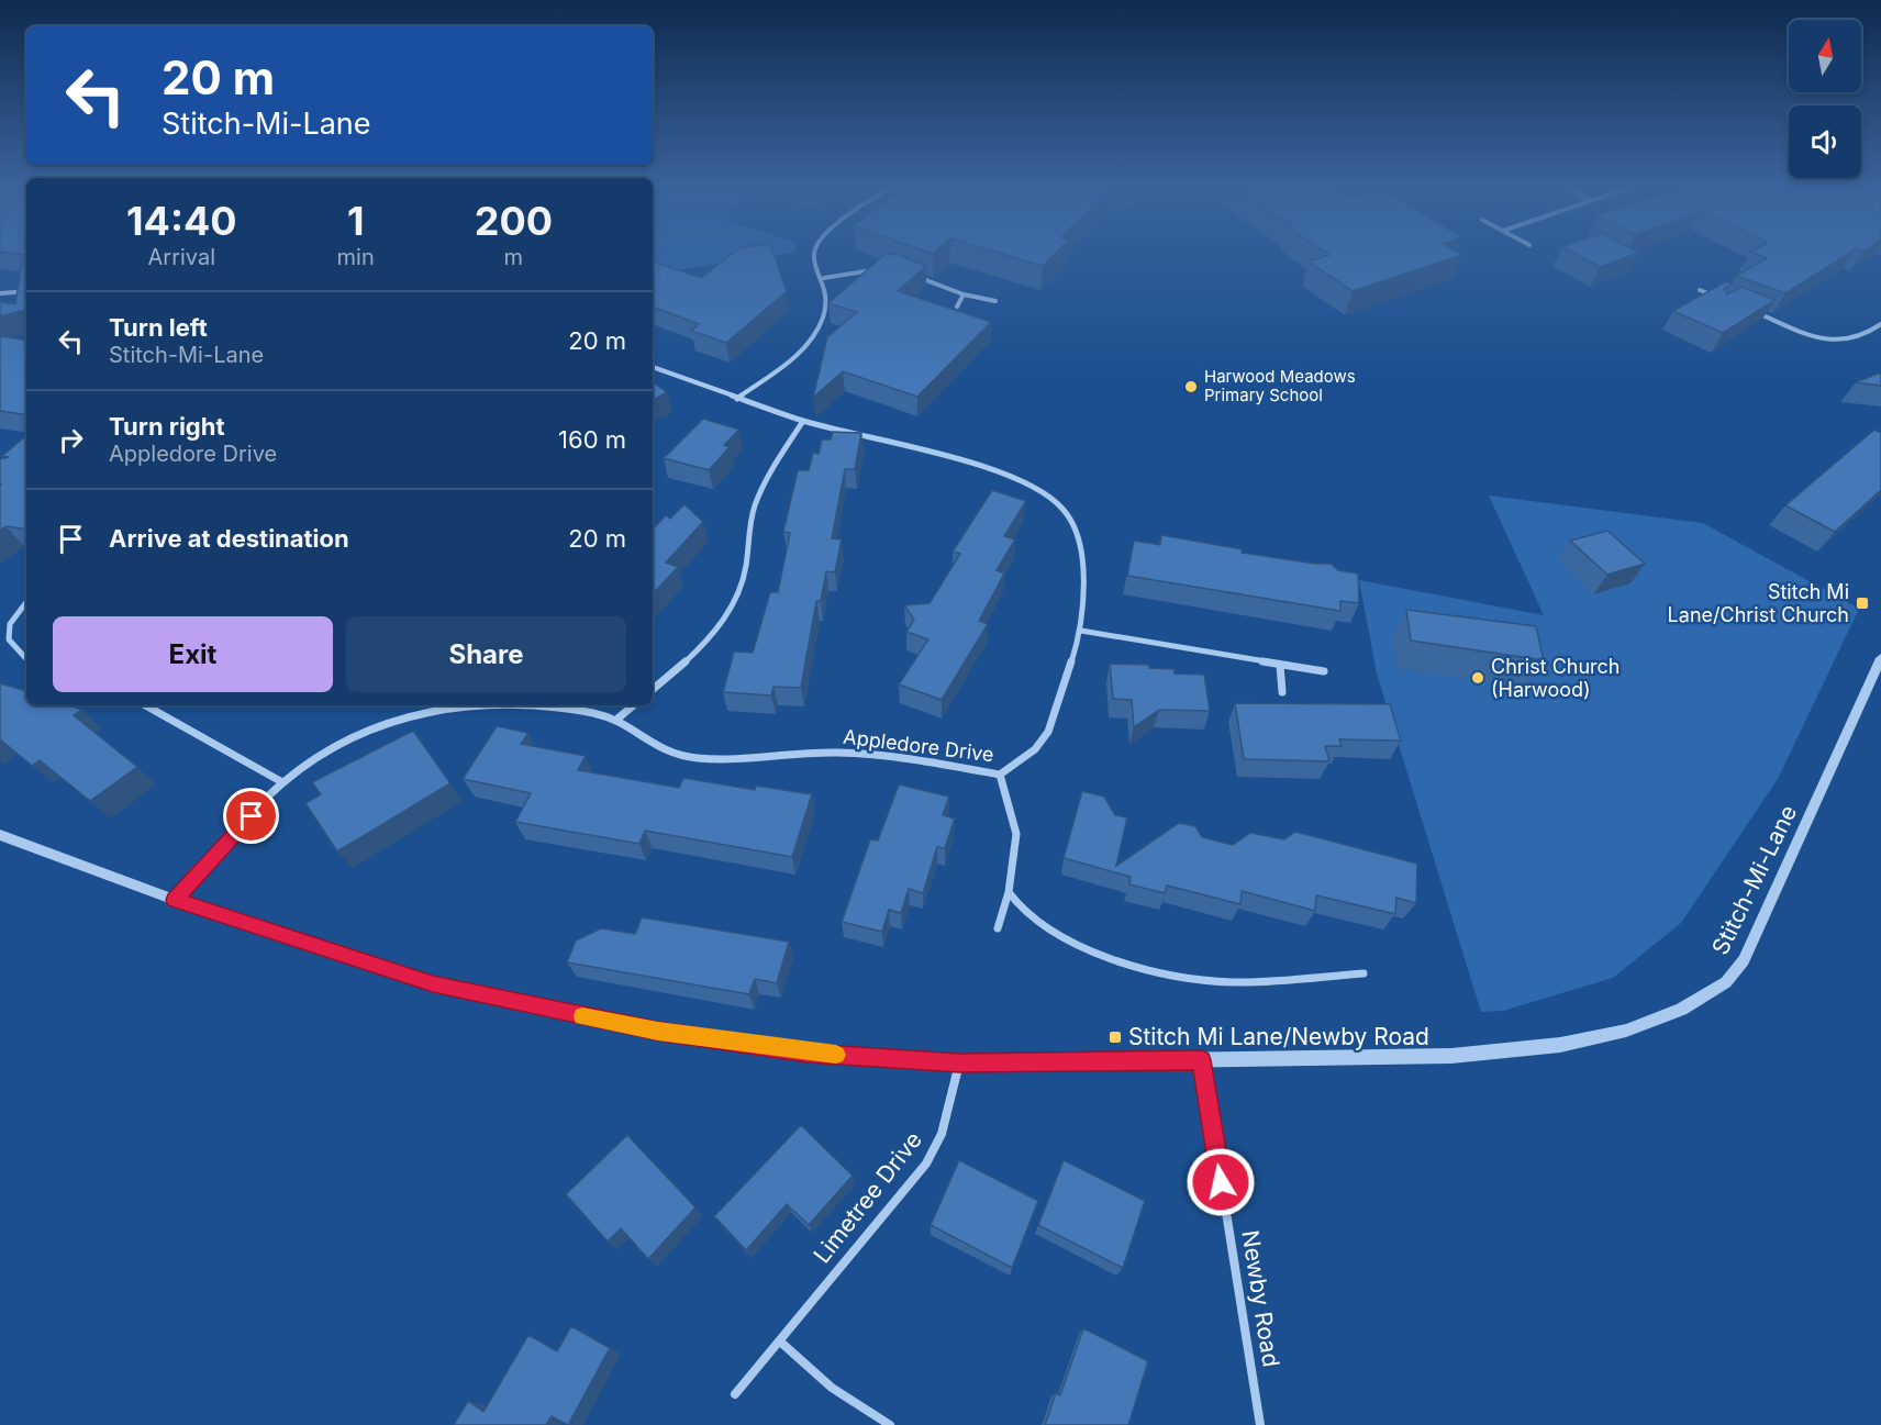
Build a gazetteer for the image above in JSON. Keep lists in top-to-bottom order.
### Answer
{
  "streets": {
    "street": [
      "Appledore Drive",
      "Stitch-Mi-Lane",
      "Limetree Drive",
      "Newby Road"
    ]
  },
  "crossings": [
    ["Appledore Drive", "Stitch-Mi-Lane"],
    ["Stitch-Mi-Lane", "Limetree Drive"],
    ["Stitch-Mi-Lane", "Newby Road"]
  ],
  "places": {
    "other": ["Harwood Meadows Primary School", "Christ Church (Harwood)"],
    "transit": ["Stitch Mi Lane/Christ Church", "Stitch Mi Lane/Newby Road"]
  },
  "north": "top",
  "page": {
    "turn": ["20 m", "Stitch-Mi-Lane"],
    "eta": [
      "14:40",
      "Arrival",
      "1",
      "min",
      "200",
      "m"
    ],
    "list": [
      {
        "name": "Turn left",
        "note": "Stitch-Mi-Lane",
        "value": "20 m"
      },
      {
        "name": "Turn right",
        "note": "Appledore Drive",
        "value": "160 m"
      },
      {
        "name": "Arrive at destination",
        "value": "20 m"
      }
    ],
    "buttons": ["Exit", "Share"]
  }
}
